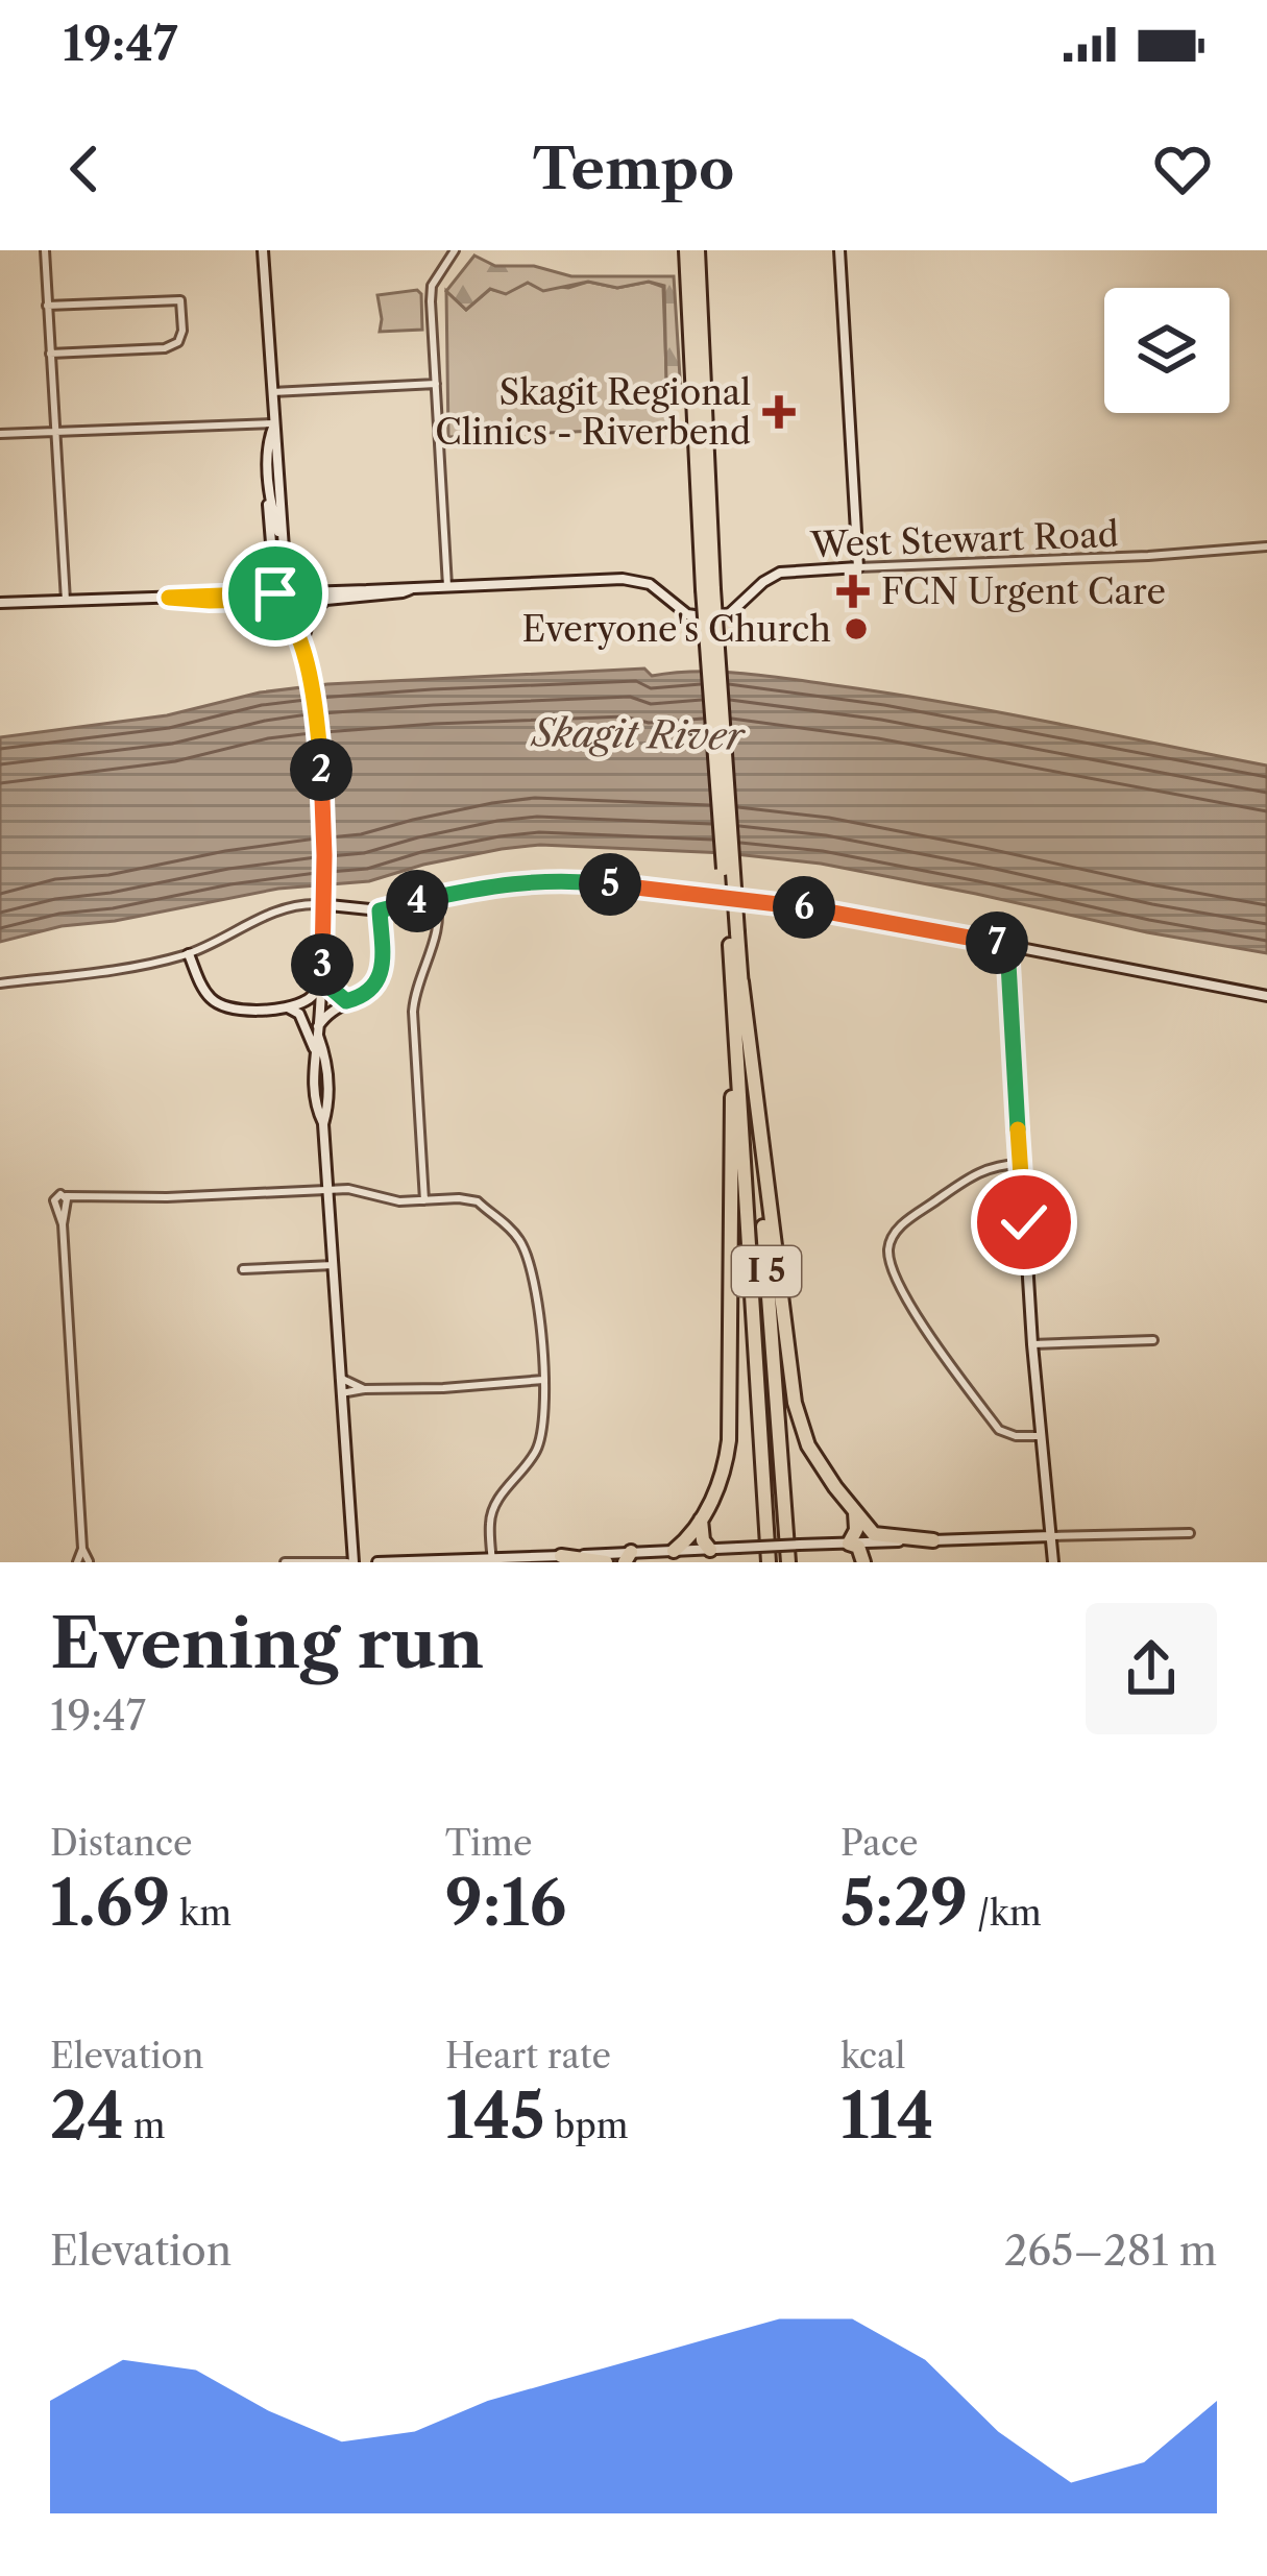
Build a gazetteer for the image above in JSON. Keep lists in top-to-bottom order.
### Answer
{
  "streets": {
    "highway": ["I 5"],
    "street": ["West Stewart Road"]
  },
  "water": ["Skagit River"],
  "places": {
    "health": ["Skagit Regional Clinics - Riverbend", "FCN Urgent Care"],
    "other": ["Everyone's Church"]
  },
  "page": {
    "status": "19:47",
    "header": "Tempo",
    "pins": [
      "2",
      "5",
      "4",
      "6",
      "7",
      "3"
    ],
    "heading": ["Evening run", "19:47"],
    "stats": [
      ["Distance", "1.69 km"],
      ["Time", "9:16"],
      ["Pace", "5:29 /km"],
      ["Elevation", "24 m"],
      ["Heart rate", "145 bpm"],
      ["kcal", "114"]
    ],
    "chart": ["Elevation", "265–281 m"]
  }
}
